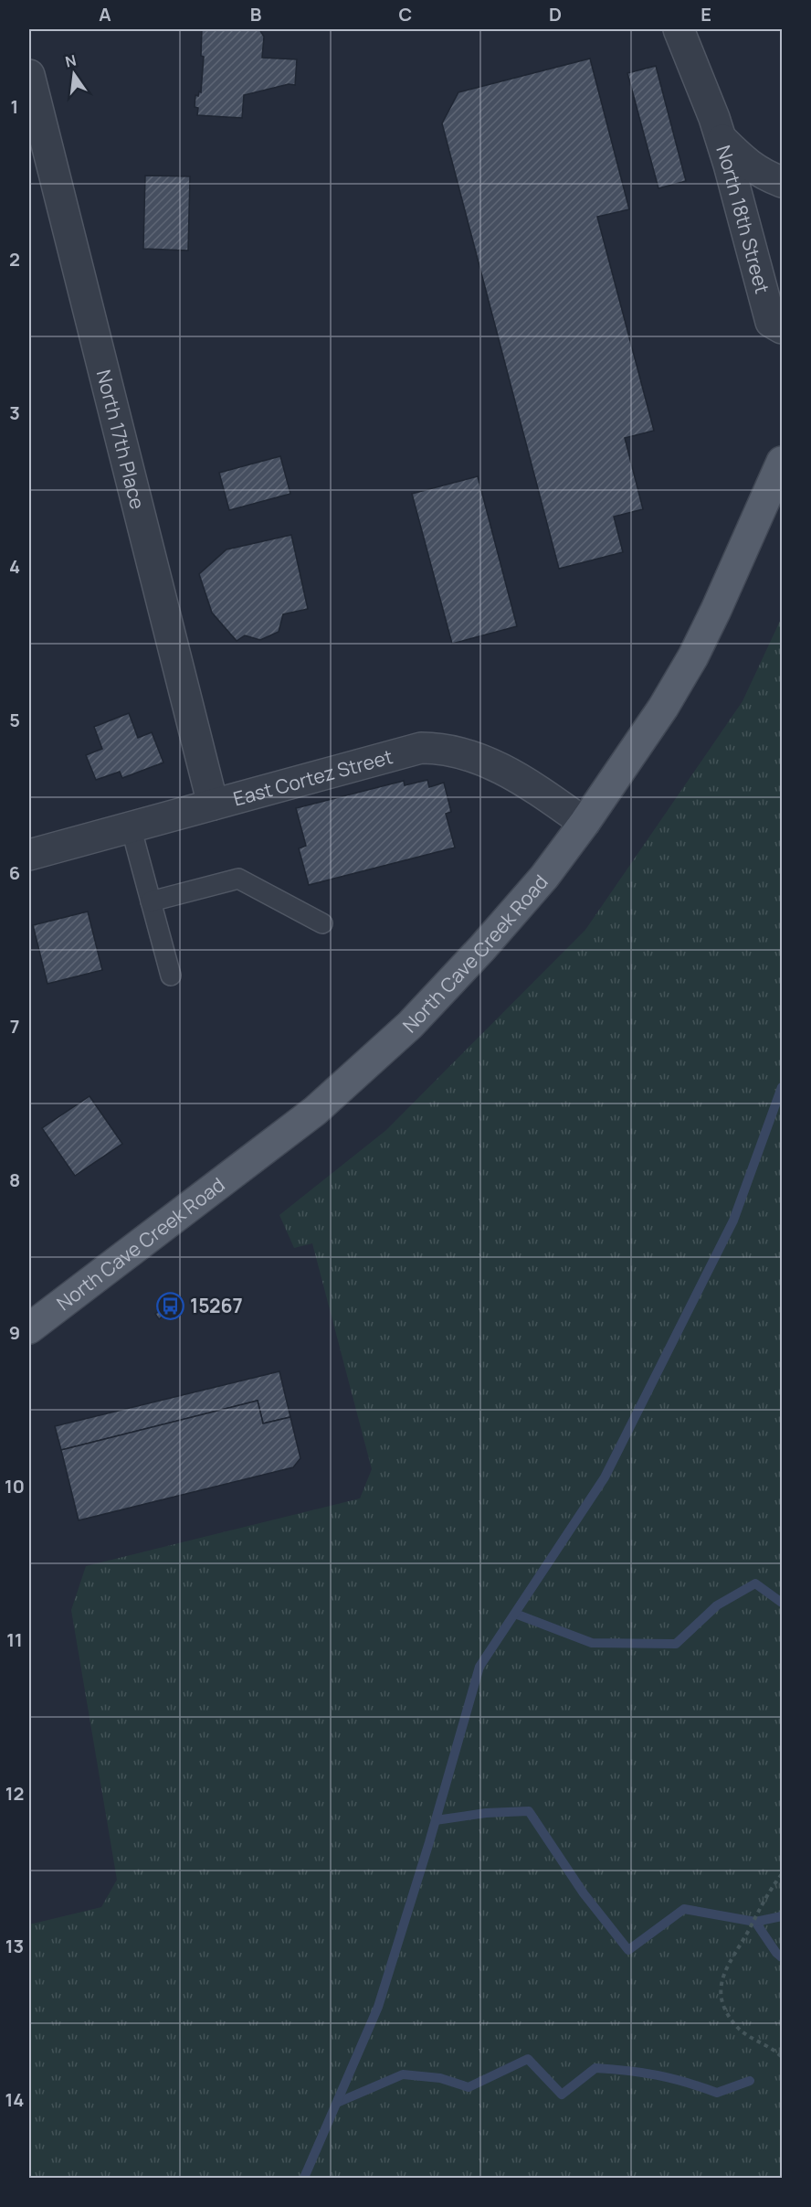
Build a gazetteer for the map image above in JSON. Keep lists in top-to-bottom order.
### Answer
{
  "streets": {
    "main road": ["North Cave Creek Road"],
    "street": ["North 18th Street", "North 17th Place", "East Cortez Street"]
  },
  "crossings": [
    ["North 17th Place", "East Cortez Street"],
    ["East Cortez Street", "North Cave Creek Road"]
  ],
  "places": {
    "bus stop": ["15267"]
  },
  "north": "top",
  "grid": {
    "columns": [
      "A",
      "B",
      "C",
      "D",
      "E"
    ],
    "rows": [
      "1",
      "2",
      "3",
      "4",
      "5",
      "6",
      "7",
      "8",
      "9",
      "10",
      "11",
      "12",
      "13",
      "14"
    ]
  }
}
